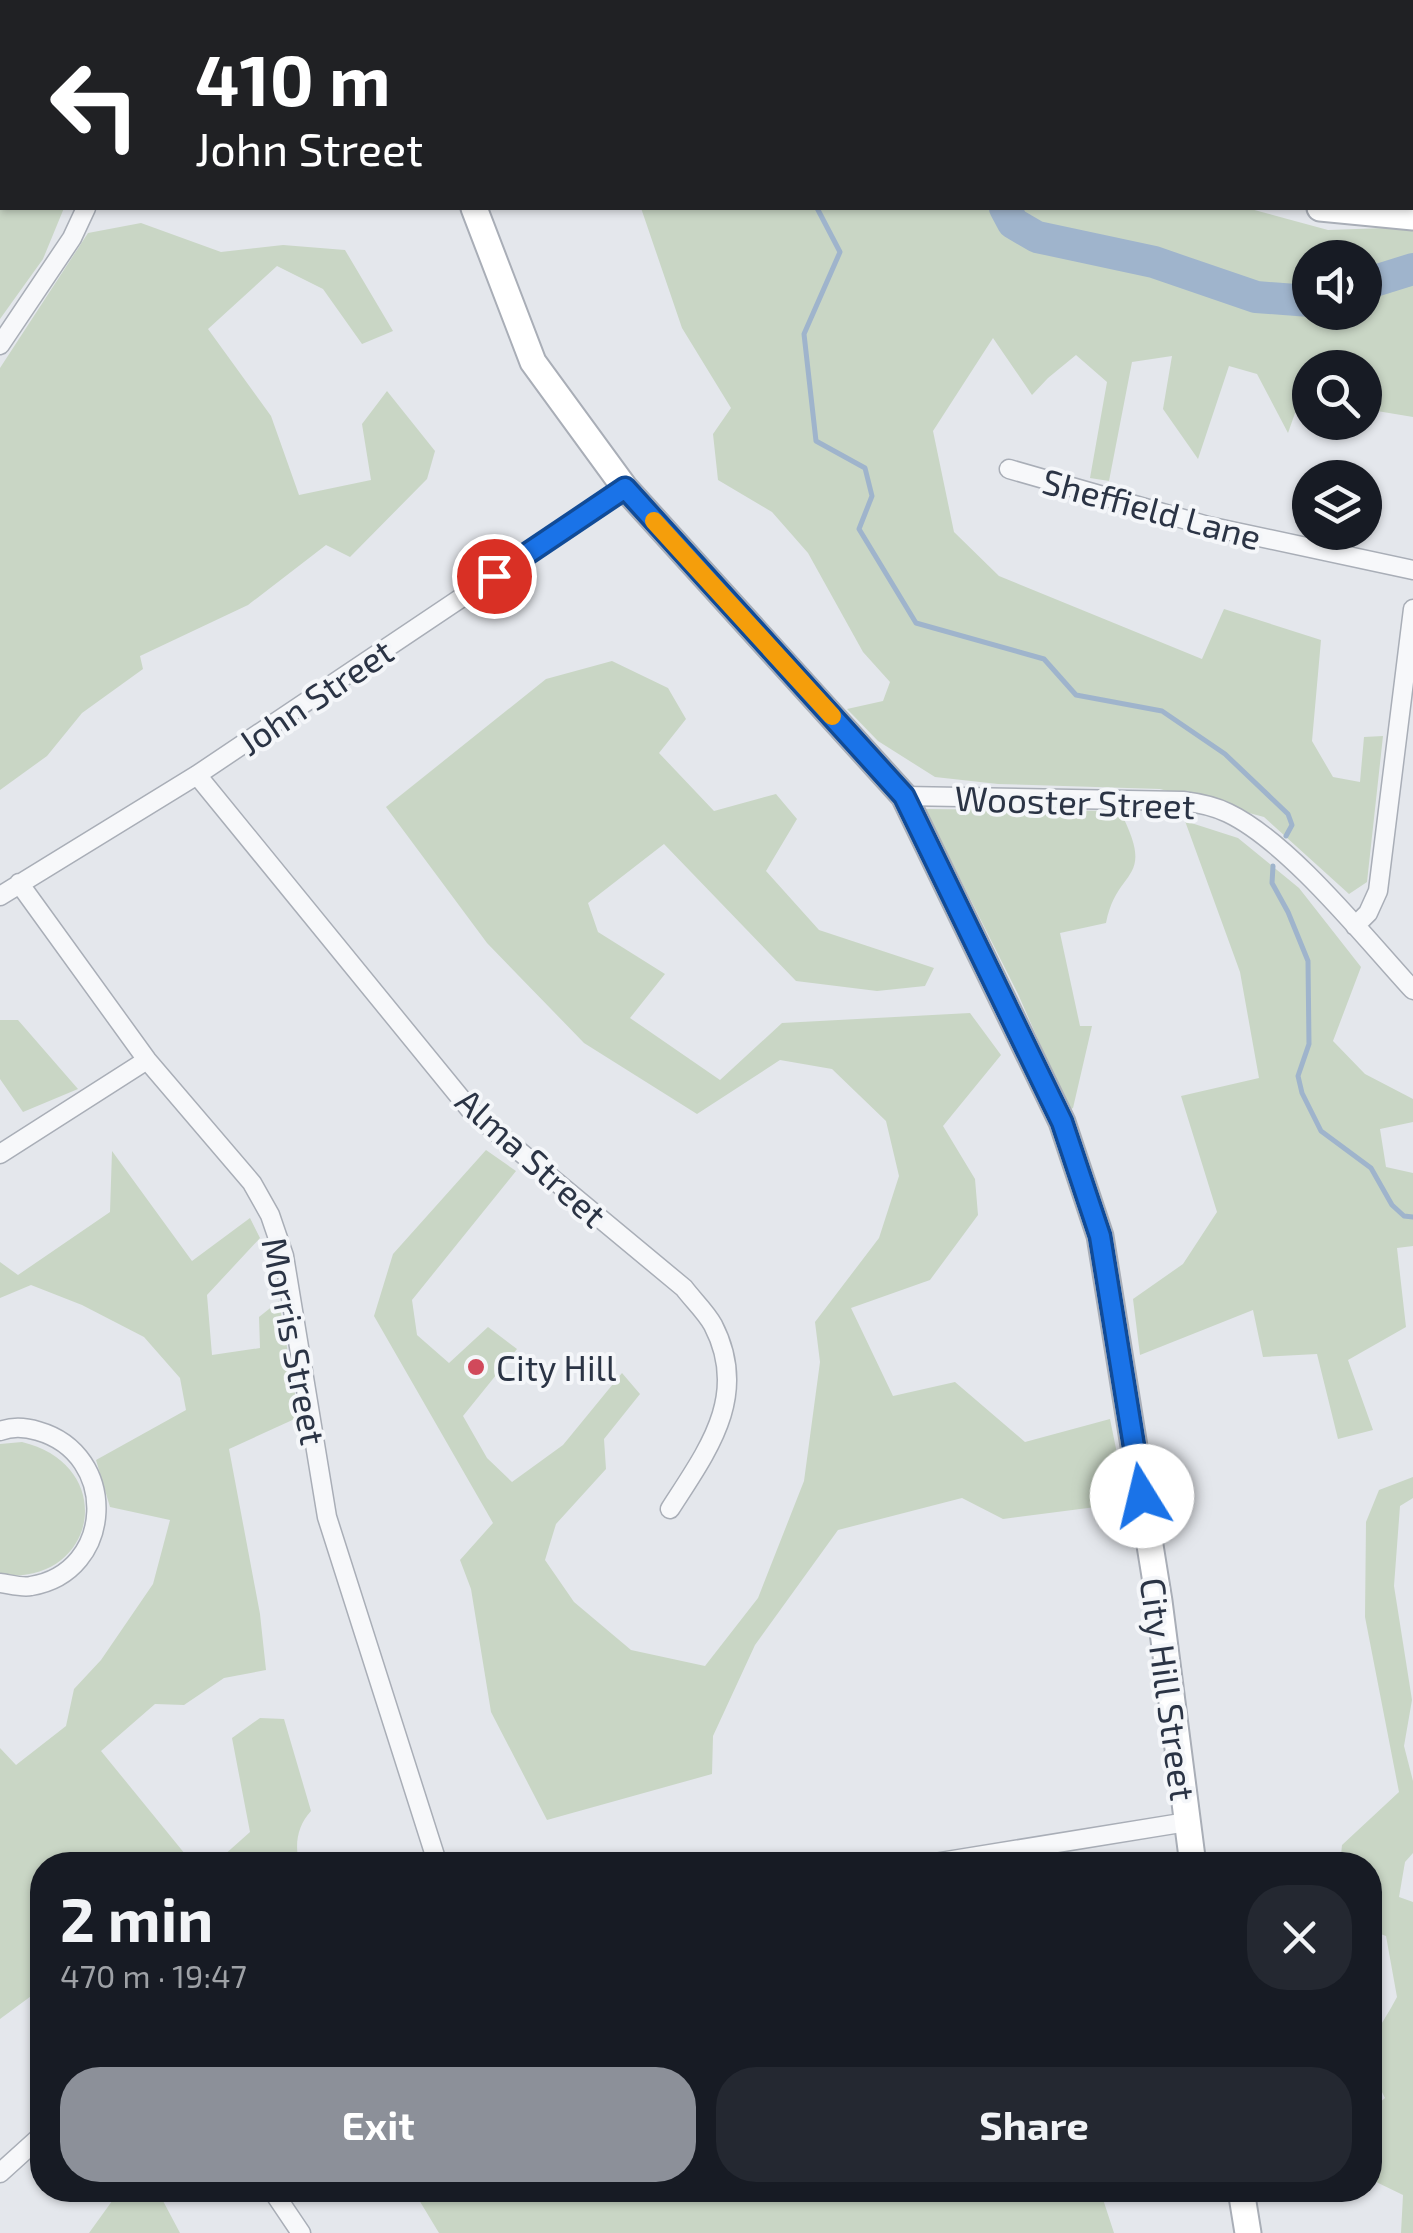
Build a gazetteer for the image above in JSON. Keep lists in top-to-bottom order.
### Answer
{
  "streets": {
    "street": [
      "Sheffield Lane",
      "John Street",
      "Wooster Street",
      "Alma Street",
      "Morris Street",
      "City Hill Street"
    ]
  },
  "crossings": [
    ["John Street", "Alma Street"],
    ["John Street", "Morris Street"],
    ["John Street", "City Hill Street"],
    ["Wooster Street", "City Hill Street"]
  ],
  "places": ["City Hill"],
  "page": {
    "turn": ["410 m", "John Street"],
    "heading": ["2 min", "470 m · 19:47"],
    "buttons": ["Exit", "Share"]
  }
}
